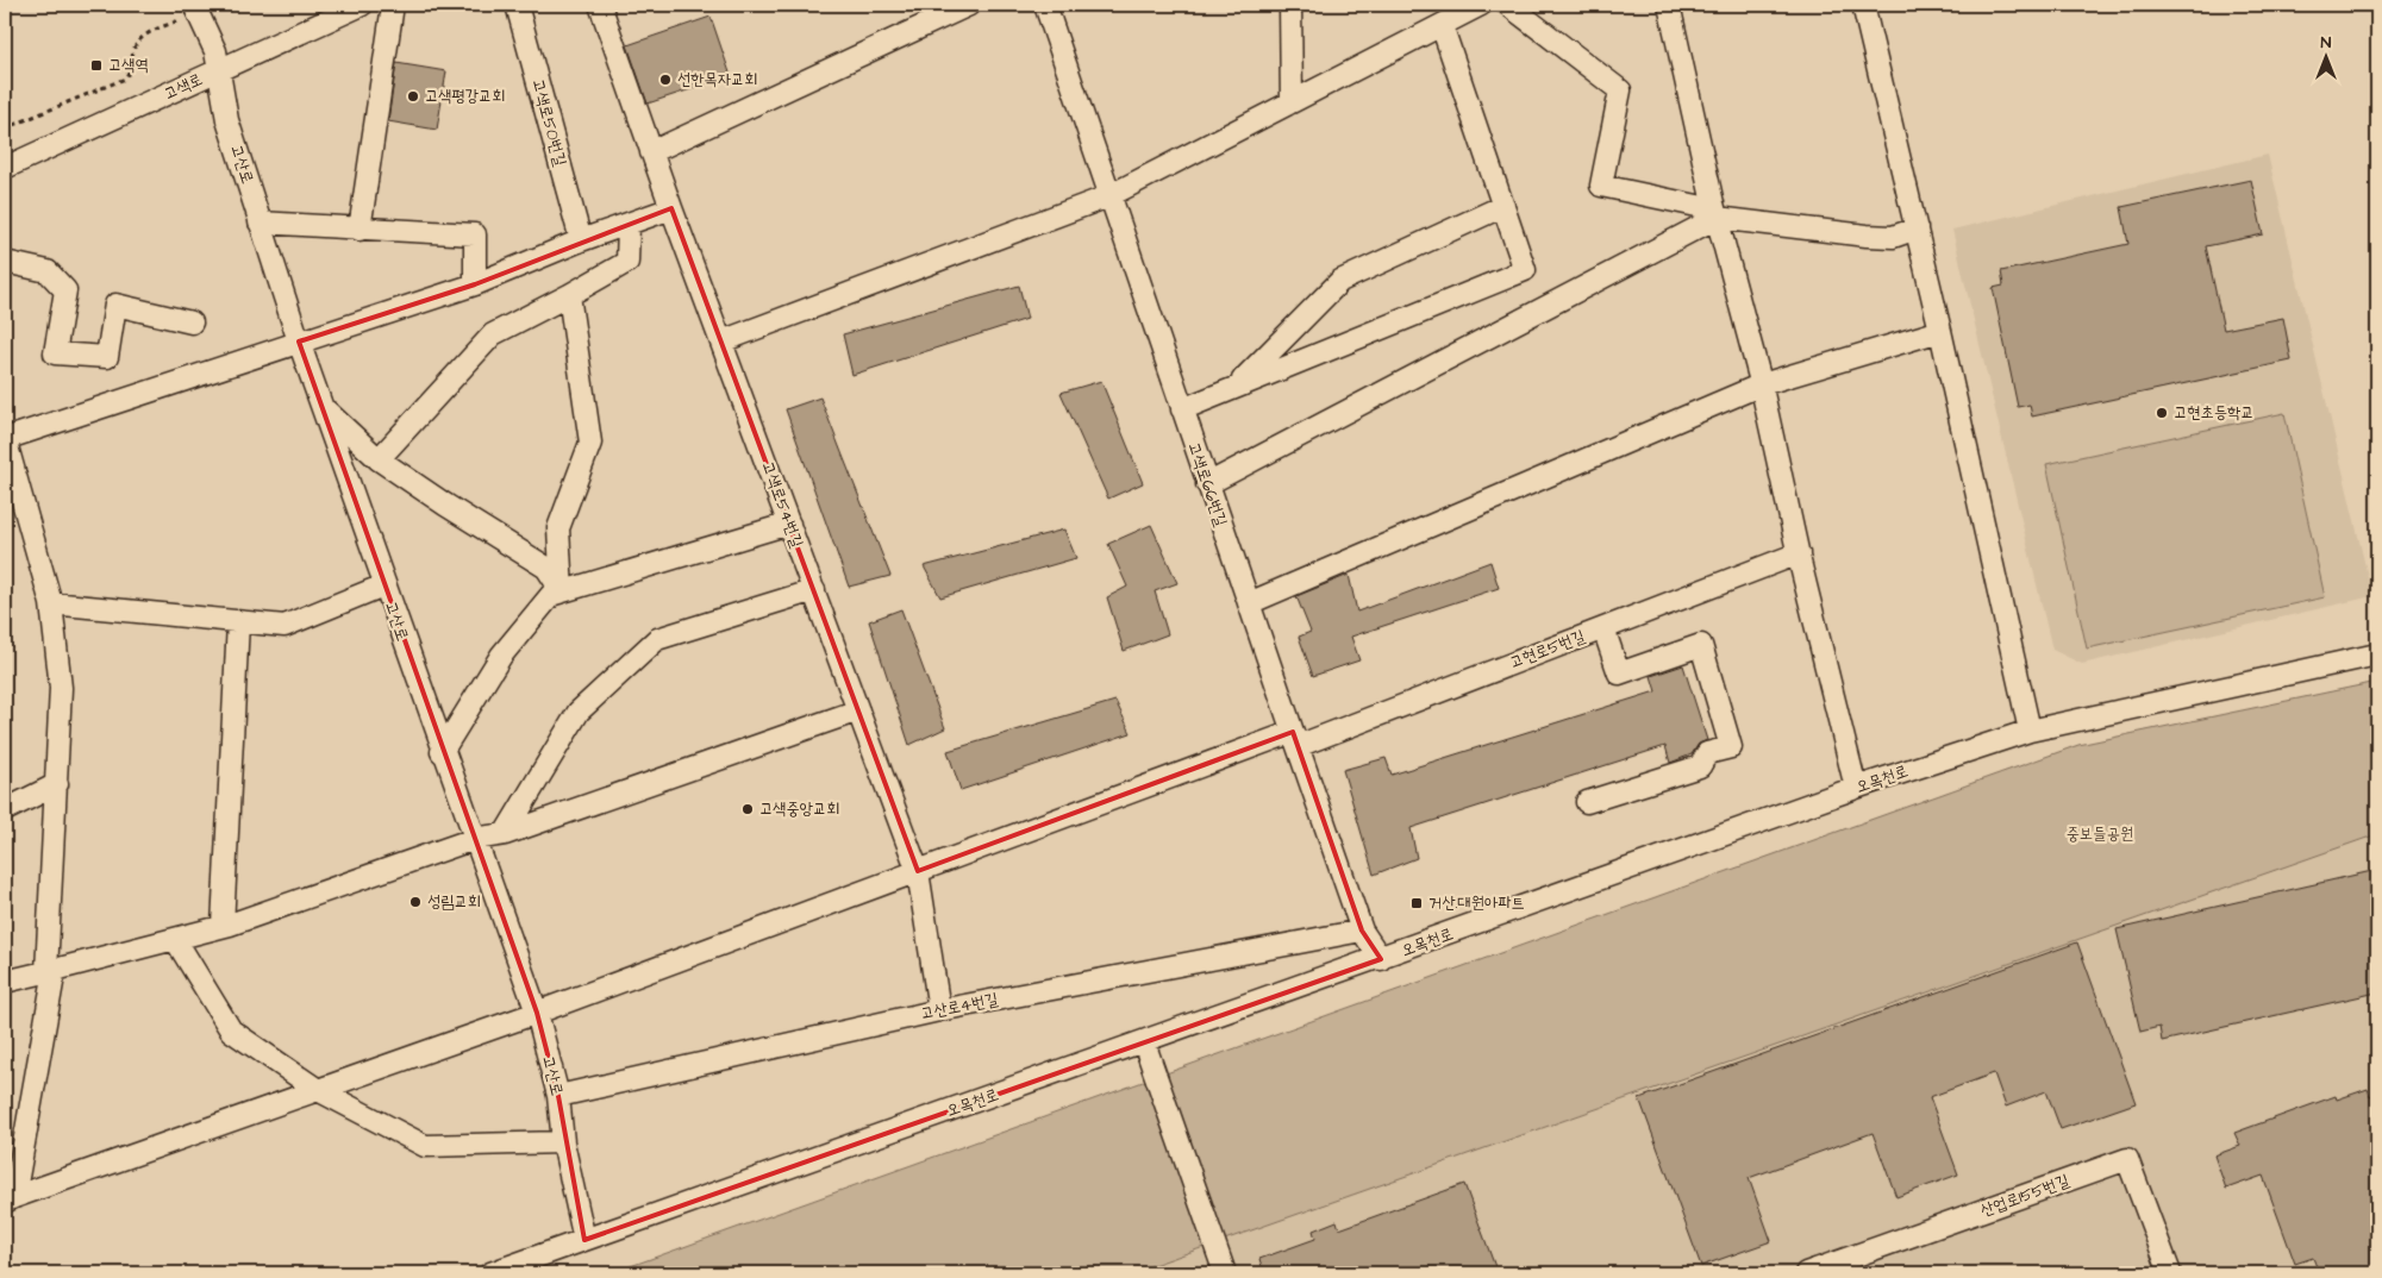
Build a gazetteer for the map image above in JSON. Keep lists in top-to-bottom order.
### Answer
{
  "streets": {
    "street": [
      "고색로",
      "고색로50번길",
      "고산로",
      "고색로66번길",
      "고색로54번길",
      "고현로5번길",
      "오목천로",
      "고산로4번길",
      "산업로155번길"
    ]
  },
  "crossings": [
    ["고색로", "고산로"],
    ["고산로", "고현로5번길"],
    ["고산로", "오목천로"],
    ["고산로", "고산로4번길"],
    ["고색로66번길", "고현로5번길"],
    ["고색로66번길", "오목천로"],
    ["고색로66번길", "고산로4번길"],
    ["고색로54번길", "고현로5번길"],
    ["고색로54번길", "고산로4번길"]
  ],
  "parks": ["중보들공원"],
  "places": {
    "transit": ["고색역", "거산.대원아파트"],
    "other": [
      "선한목자교회",
      "고색평강교회",
      "고현초등학교",
      "고색중앙교회",
      "성림교회"
    ]
  },
  "north": "top"
}
